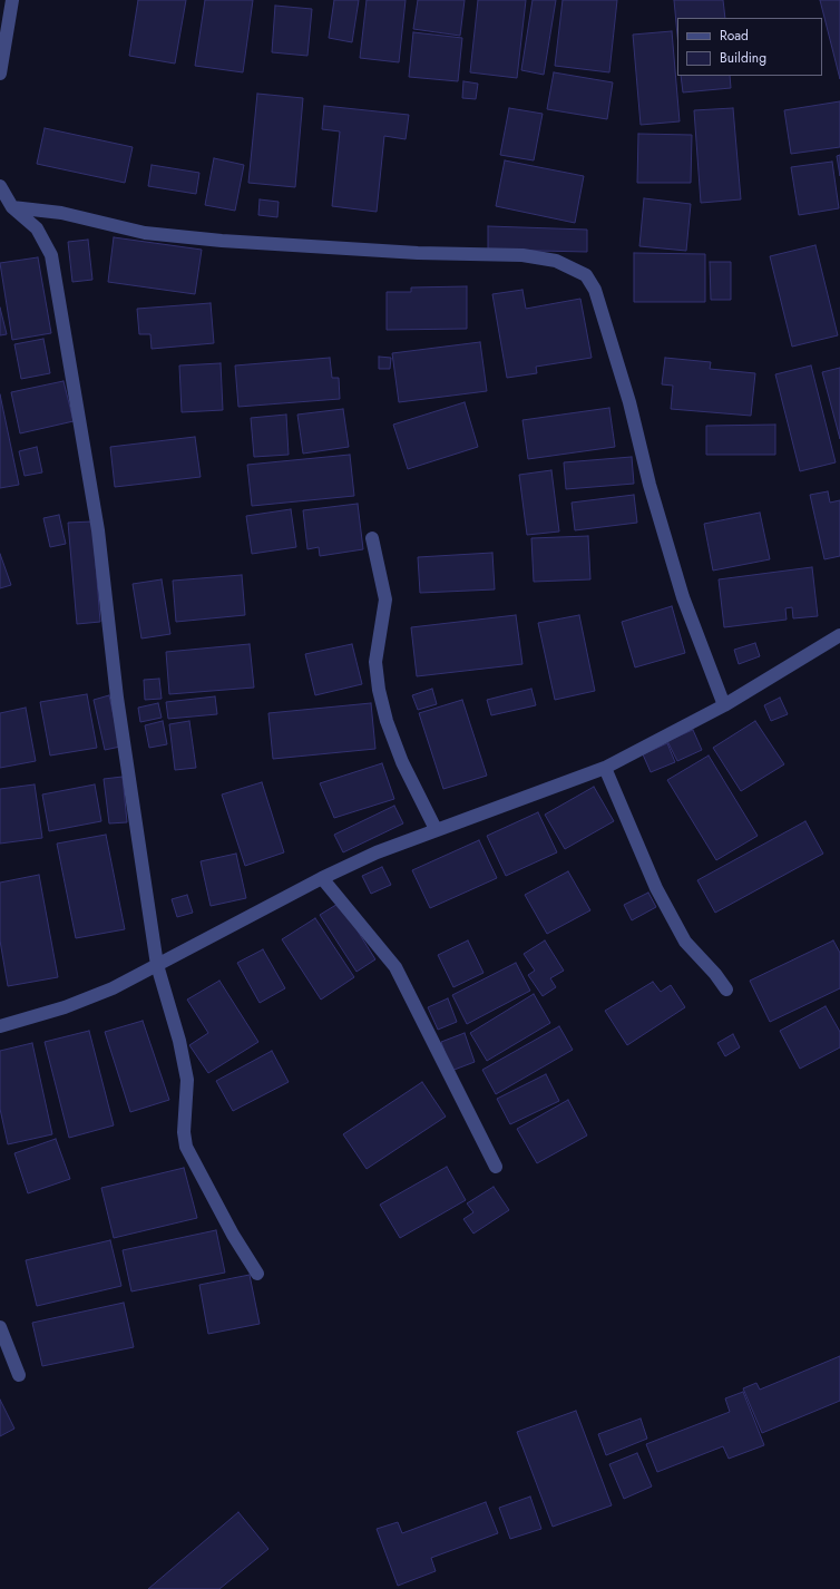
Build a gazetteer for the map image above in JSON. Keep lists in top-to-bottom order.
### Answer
{
  "legend": ["Road", "Building"]
}
